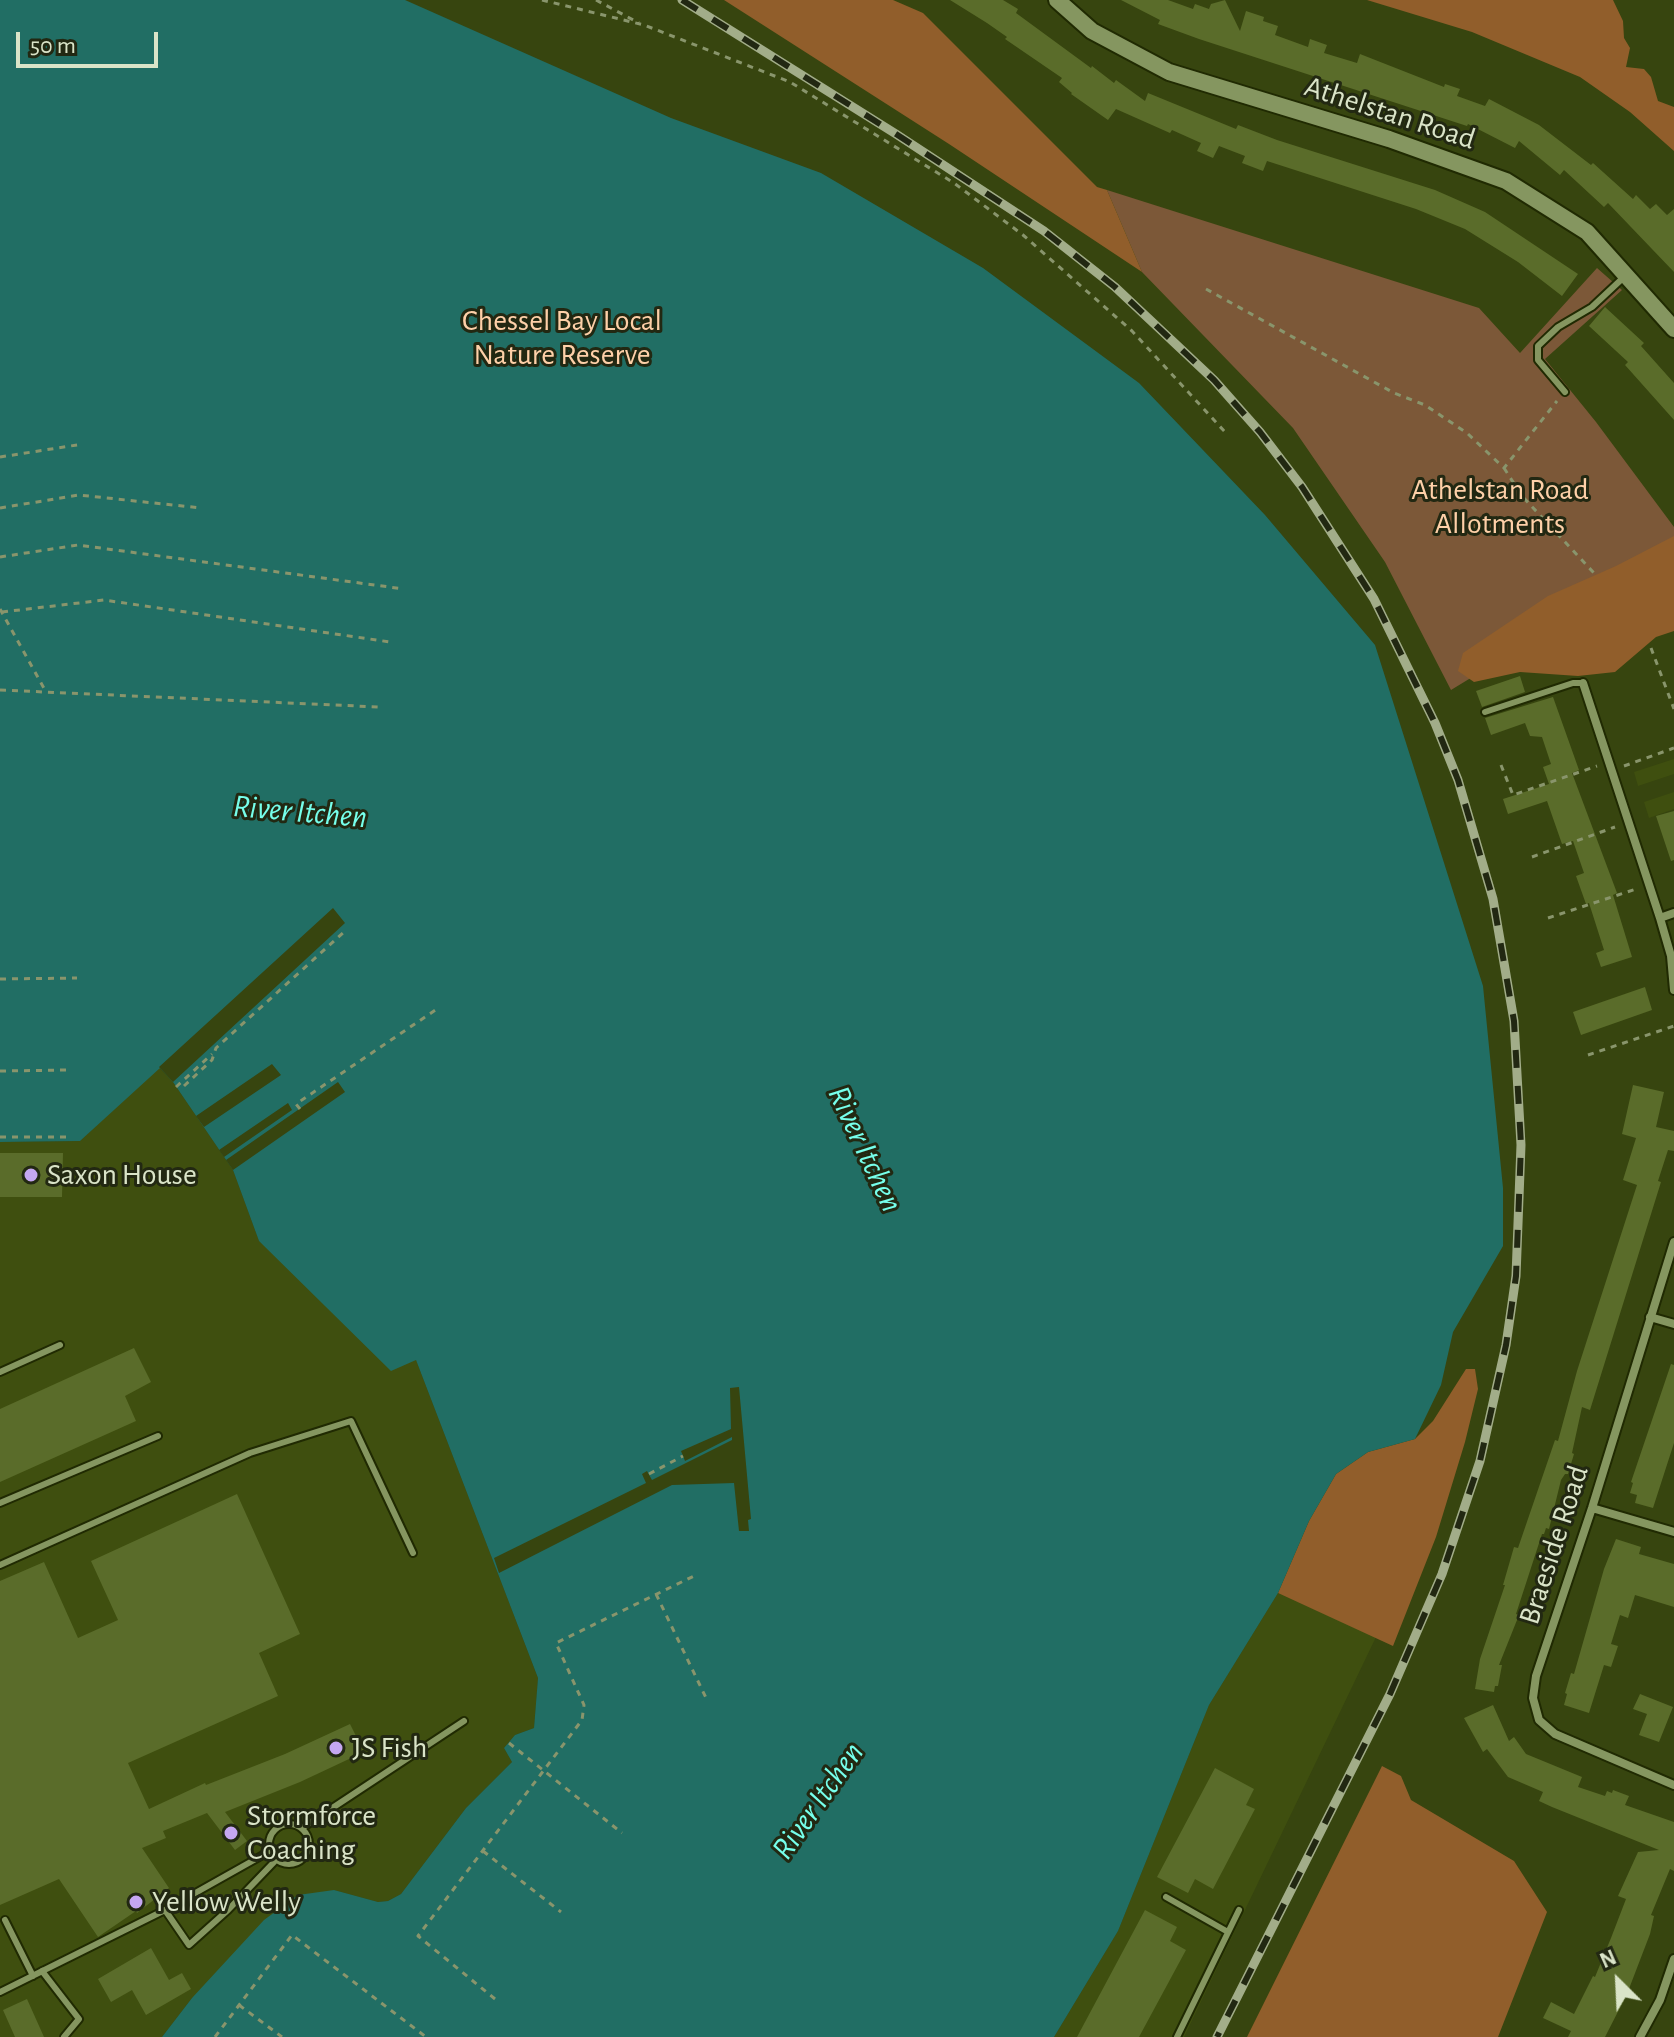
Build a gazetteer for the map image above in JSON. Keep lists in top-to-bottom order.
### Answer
{
  "streets": {
    "street": ["Athelstan Road", "Braeside Road"]
  },
  "water": ["River Itchen"],
  "parks": ["Chessel Bay Local Nature Reserve", "Athelstan Road Allotments"],
  "places": [
    "Saxon House",
    "JS Fish",
    "Stormforce Coaching",
    "Yellow Welly"
  ],
  "scale_bar": "50 m",
  "north": "top left"
}
